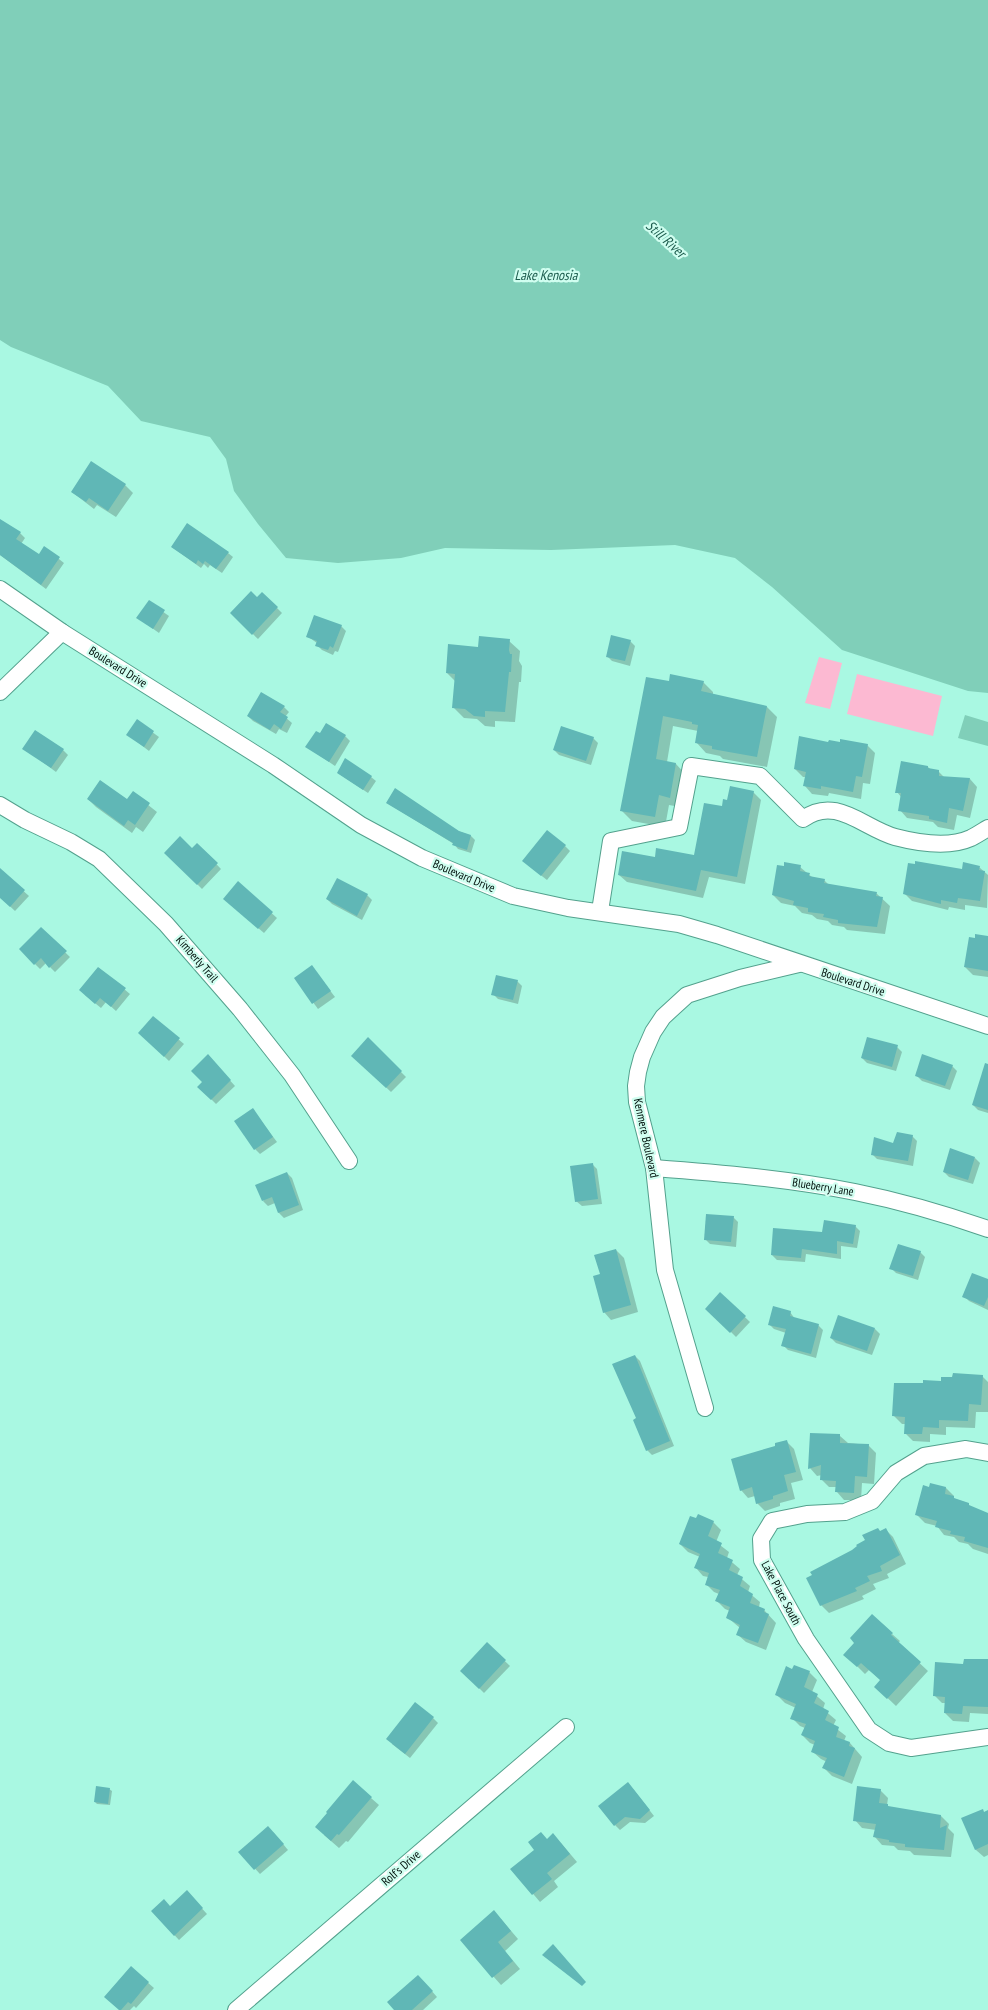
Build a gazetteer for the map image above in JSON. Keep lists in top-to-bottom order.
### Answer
{
  "streets": {
    "street": [
      "Boulevard Drive",
      "Kimberly Trail",
      "Kenmere Boulevard",
      "Blueberry Lane",
      "Lake Place South",
      "Rolf's Drive"
    ]
  },
  "crossings": [
    ["Boulevard Drive", "Kenmere Boulevard"],
    ["Kenmere Boulevard", "Blueberry Lane"]
  ],
  "water": ["Still River", "Lake Kenosia"]
}
